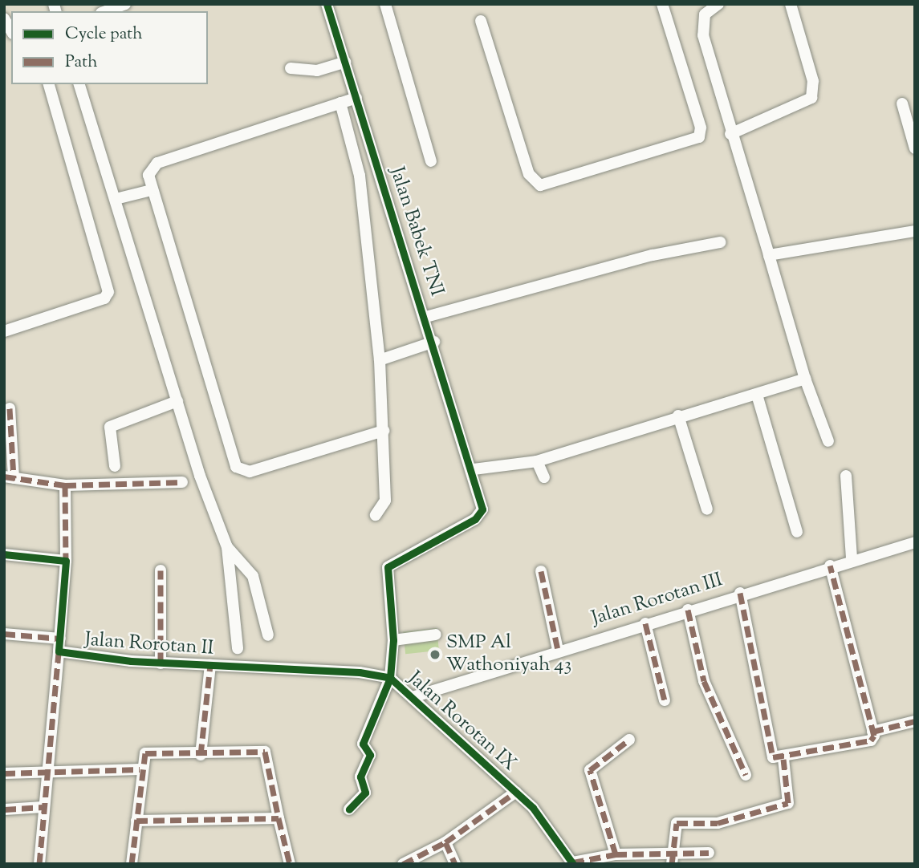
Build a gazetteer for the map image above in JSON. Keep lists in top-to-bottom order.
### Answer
{
  "streets": {
    "street": [
      "Jalan Babek TNI",
      "Jalan Rorotan III",
      "Jalan Rorotan II",
      "Jalan Rorotan IX"
    ]
  },
  "crossings": [
    ["Jalan Babek TNI", "Jalan Rorotan IX"],
    ["Jalan Rorotan III", "Jalan Rorotan IX"],
    ["Jalan Rorotan II", "Jalan Rorotan IX"]
  ],
  "places": ["SMP Al Wathoniyah 43"],
  "legend": ["Cycle path", "Path"]
}
